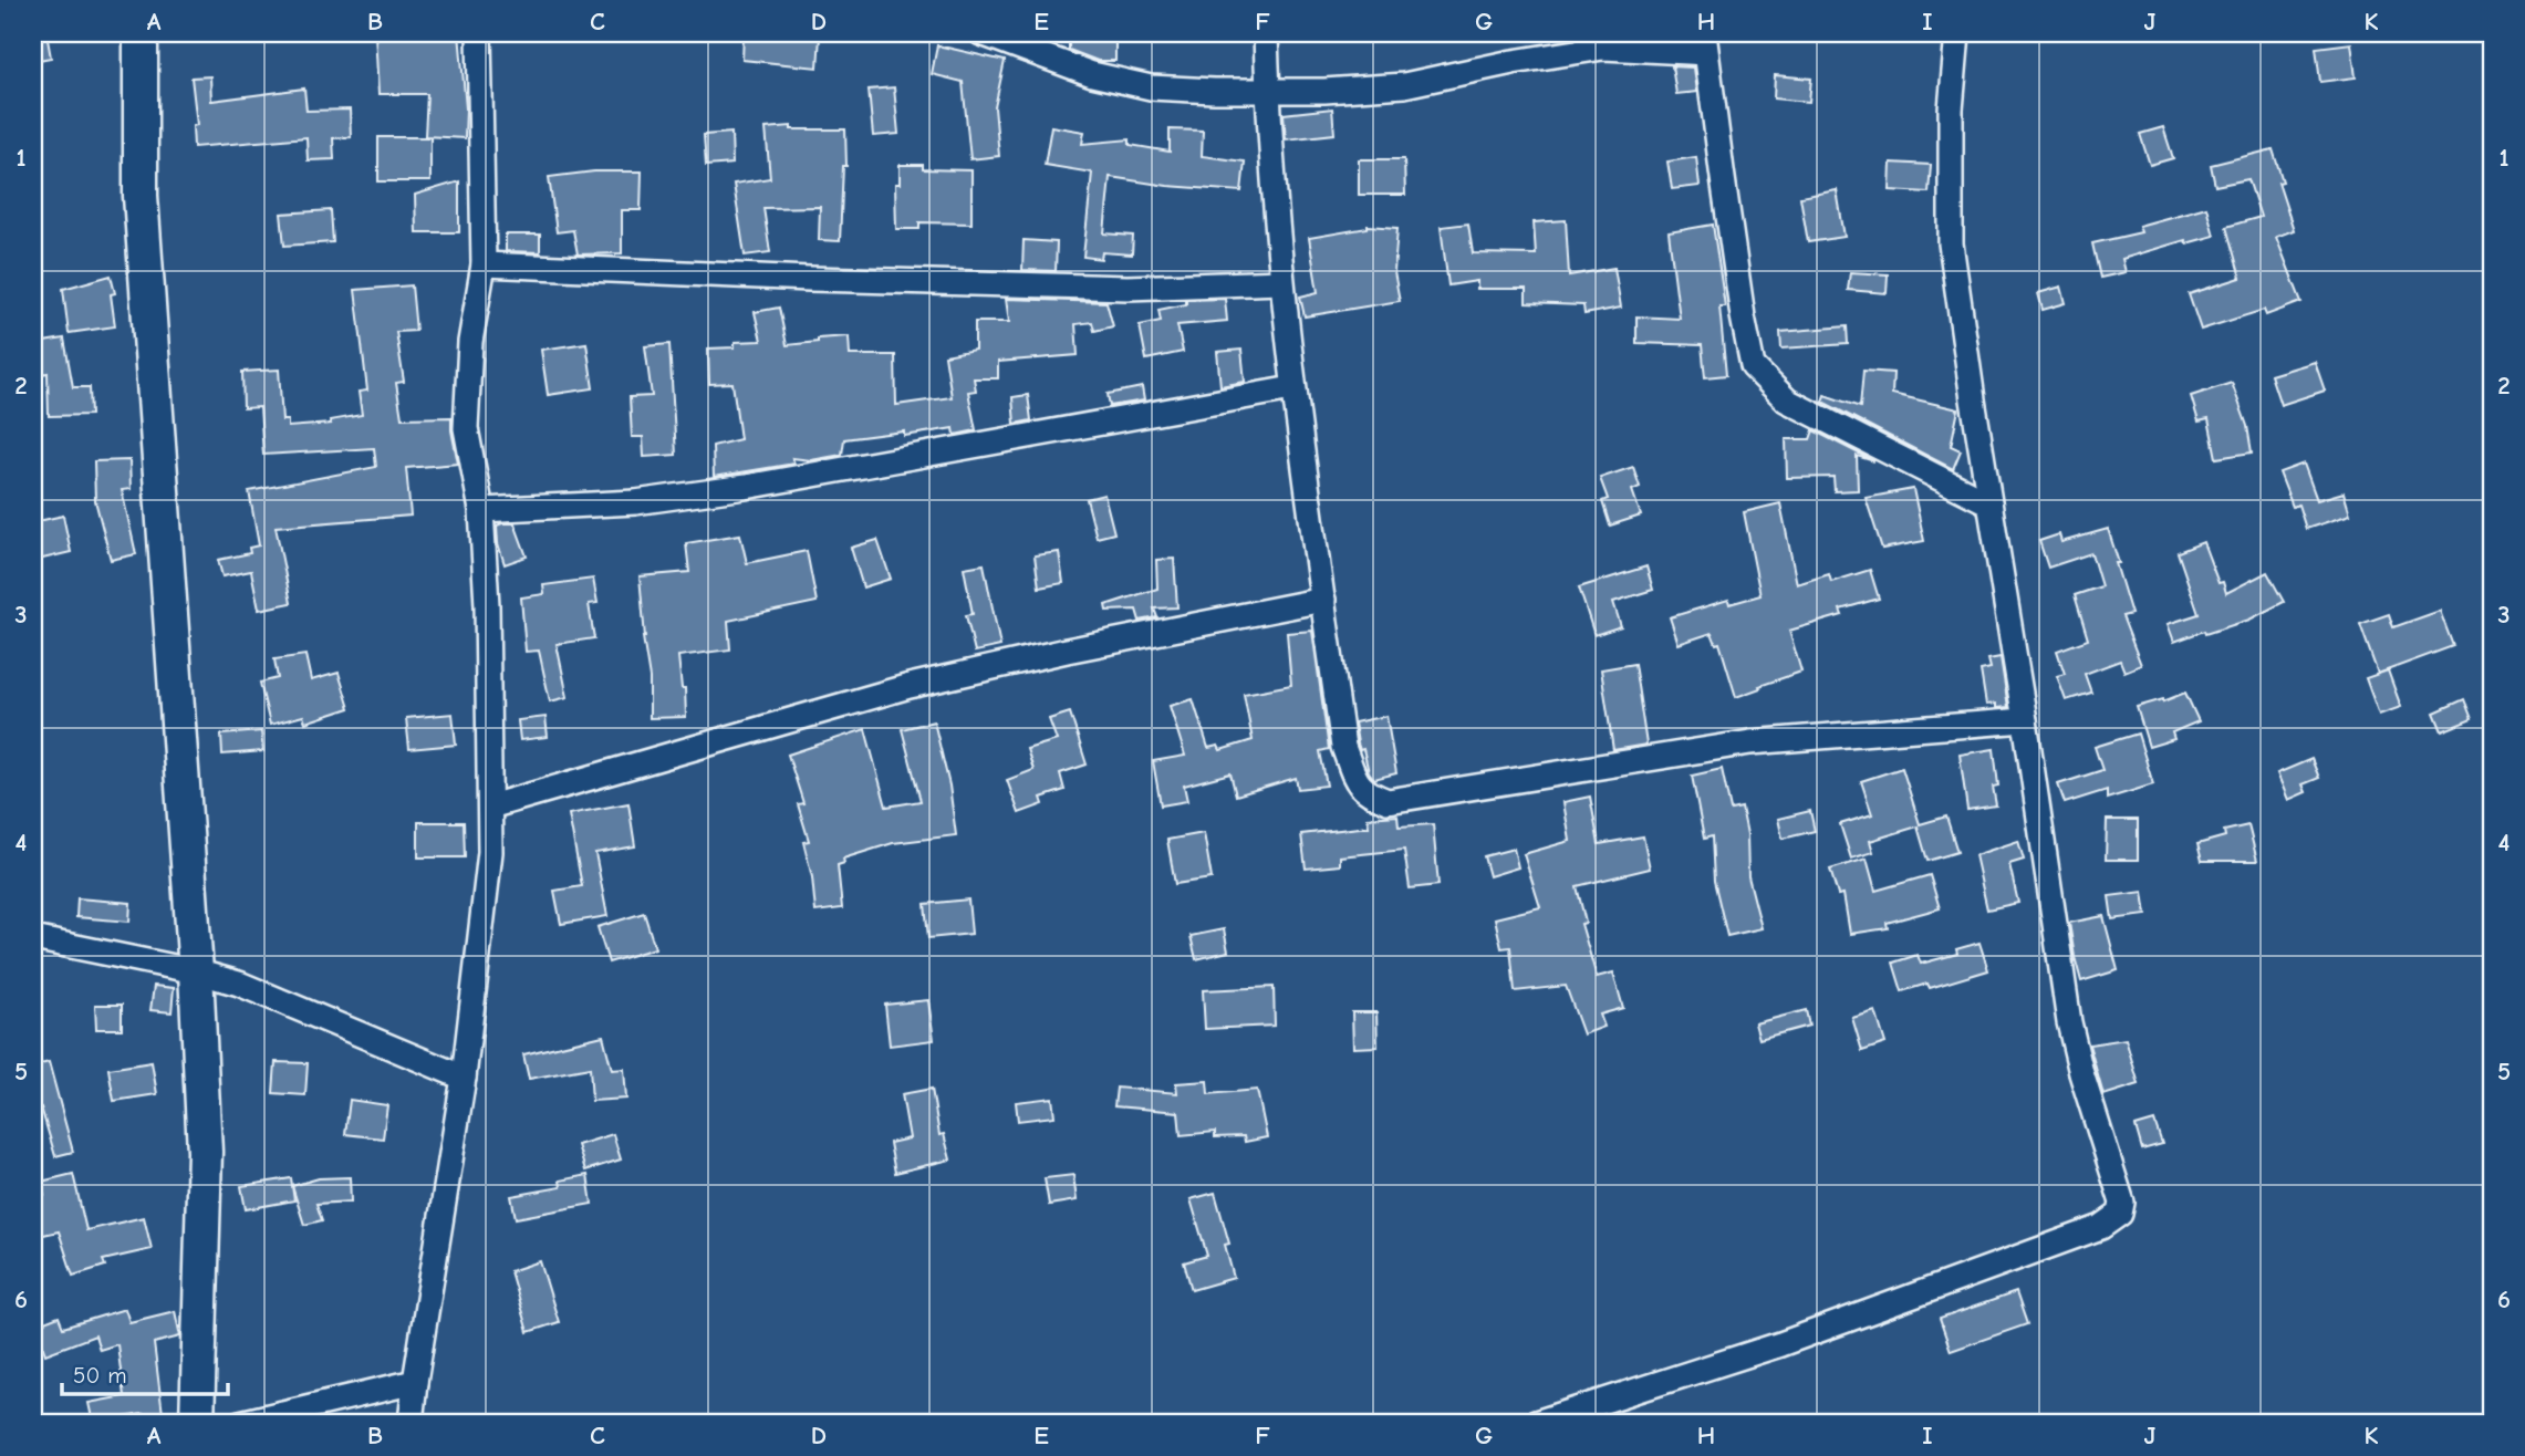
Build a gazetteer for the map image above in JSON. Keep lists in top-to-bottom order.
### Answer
{
  "scale_bar": "50 m",
  "grid": {
    "columns": [
      "A",
      "B",
      "C",
      "D",
      "E",
      "F",
      "G",
      "H",
      "I",
      "J",
      "K"
    ],
    "rows": [
      "1",
      "2",
      "3",
      "4",
      "5",
      "6"
    ]
  }
}
